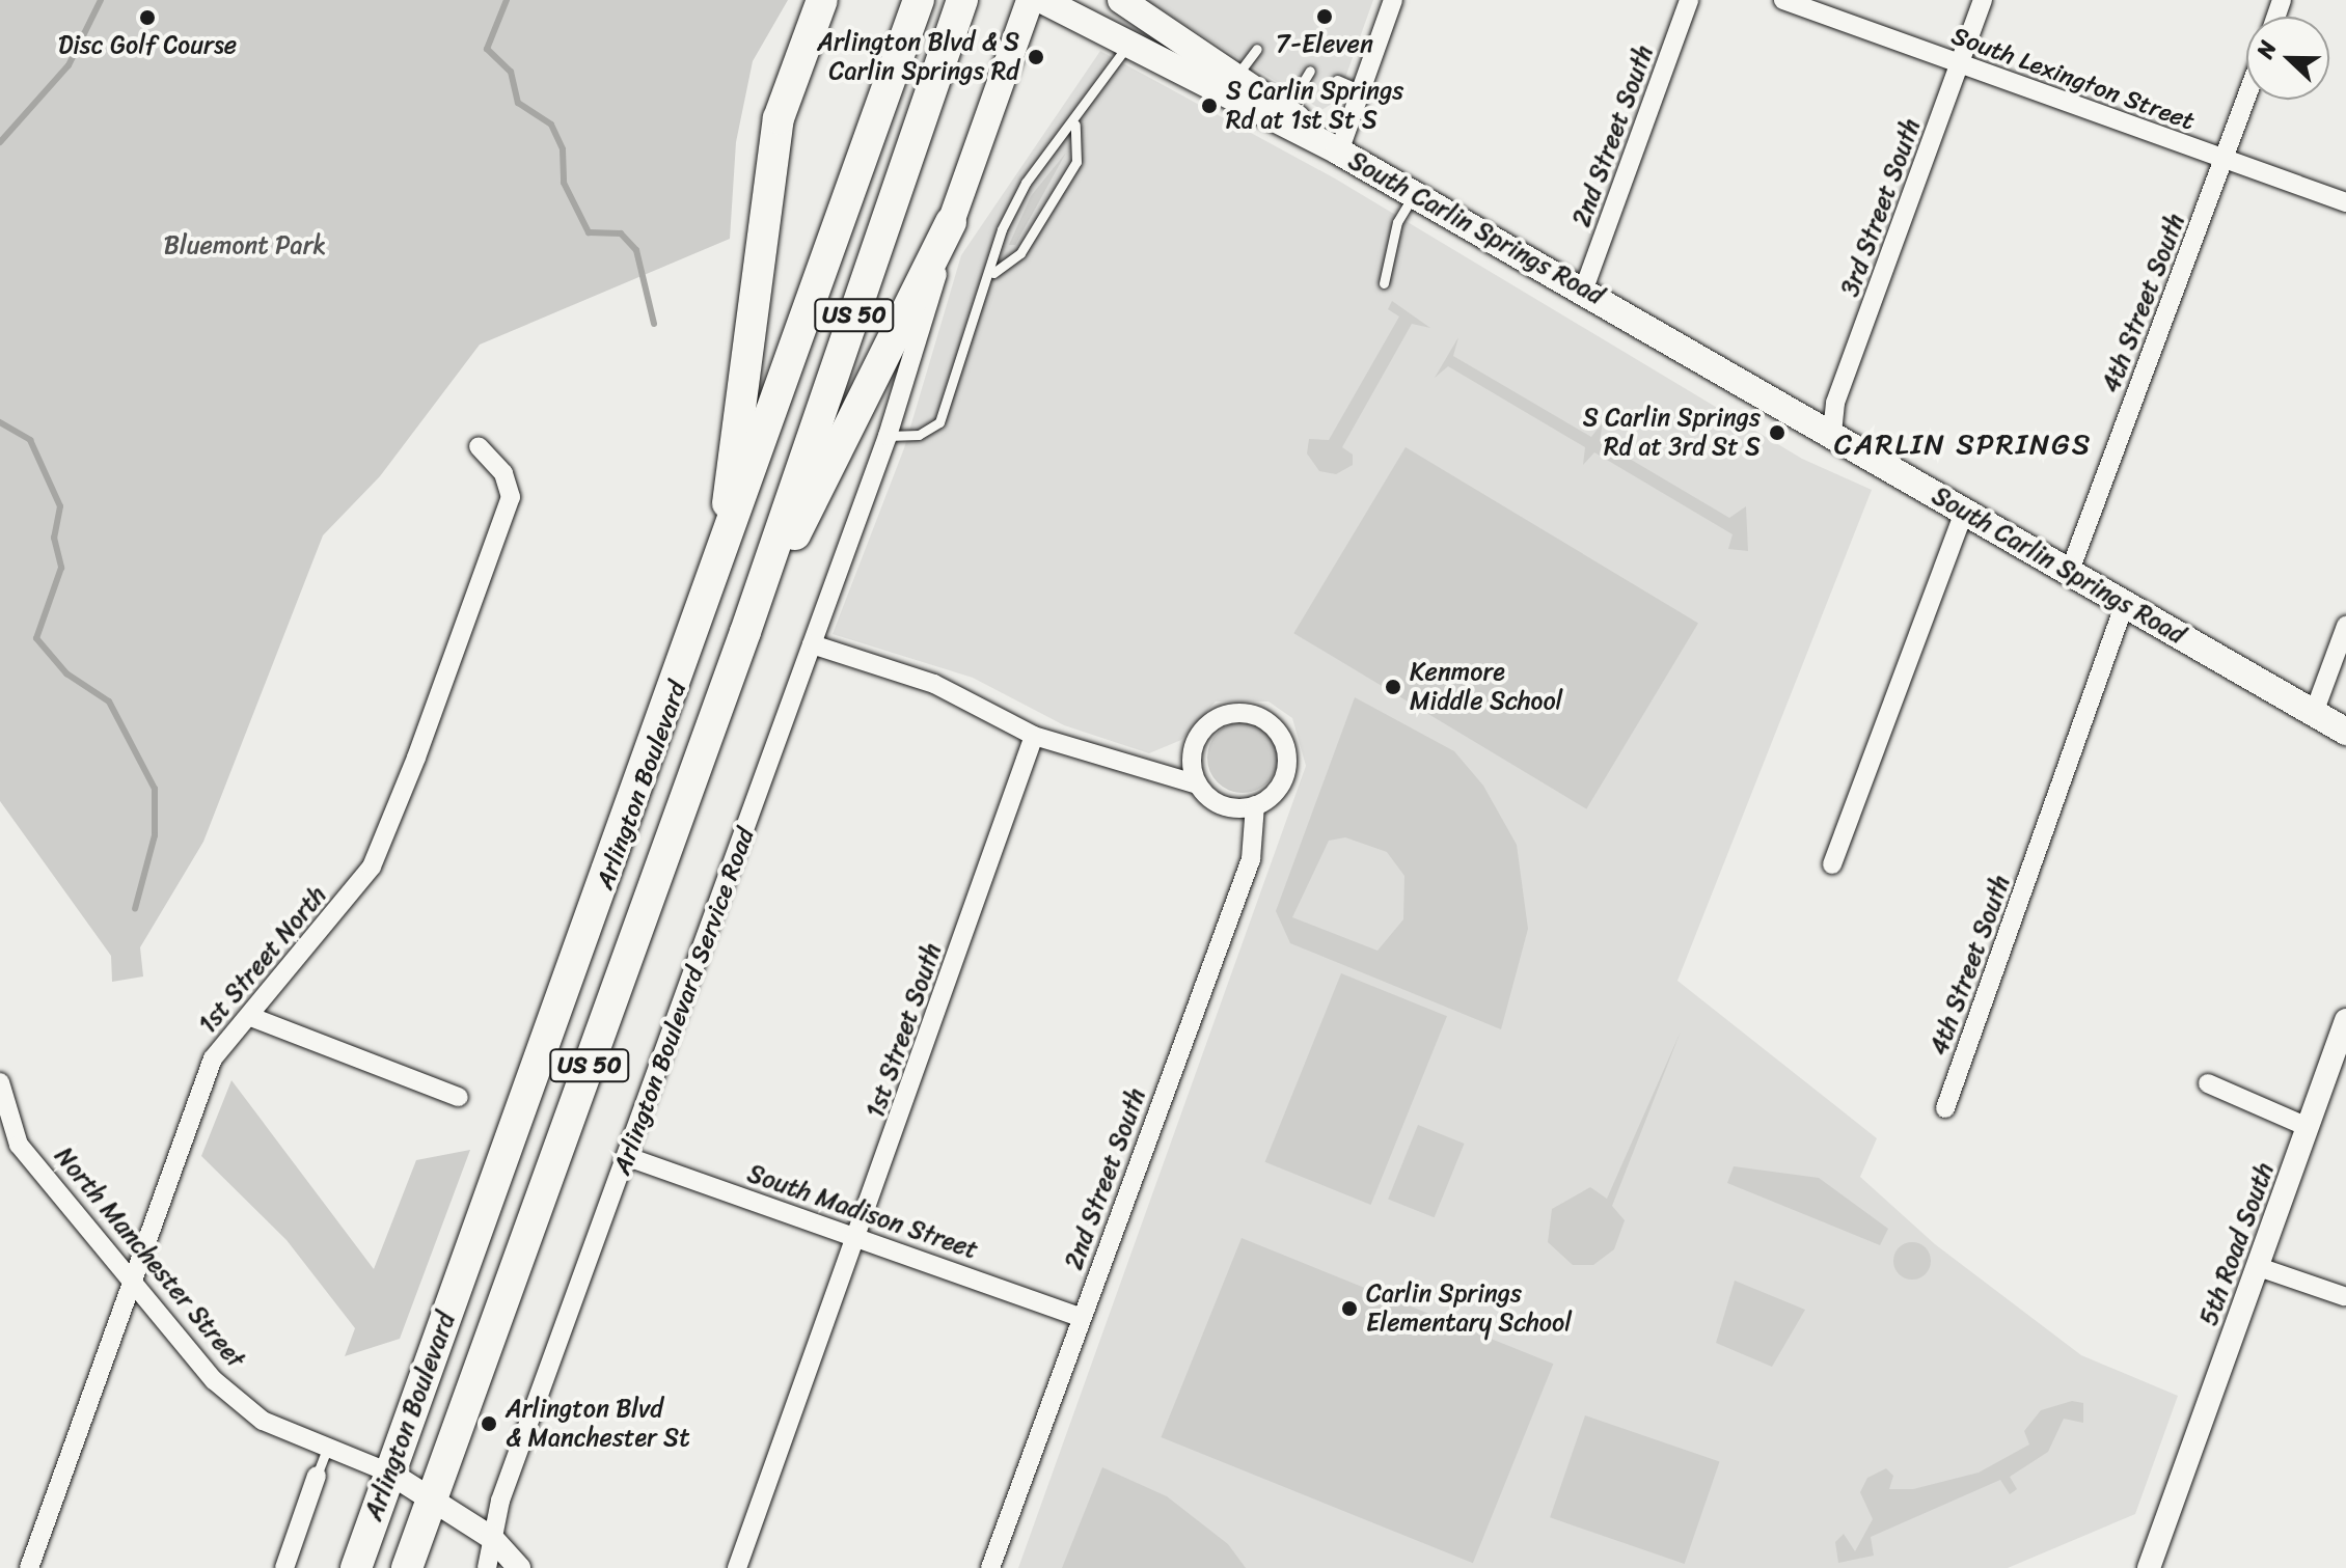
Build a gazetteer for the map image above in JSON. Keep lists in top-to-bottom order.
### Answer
{
  "streets": {
    "highway": ["US 50", "Arlington Boulevard"],
    "main road": ["South Carlin Springs Road", "Arlington Boulevard Service Road"],
    "street": [
      "South Lexington Street",
      "2nd Street South",
      "3rd Street South",
      "4th Street South",
      "1st Street North",
      "1st Street South",
      "South Madison Street",
      "5th Road South",
      "North Manchester Street"
    ]
  },
  "crossings": [
    ["South Lexington Street", "3rd Street South"],
    ["South Lexington Street", "4th Street South"],
    ["2nd Street South", "South Carlin Springs Road"],
    ["2nd Street South", "South Madison Street"],
    ["3rd Street South", "South Carlin Springs Road"],
    ["South Carlin Springs Road", "4th Street South"],
    ["Arlington Boulevard", "North Manchester Street"],
    ["1st Street North", "North Manchester Street"],
    ["Arlington Boulevard Service Road", "South Madison Street"],
    ["Arlington Boulevard Service Road", "North Manchester Street"],
    ["1st Street South", "South Madison Street"]
  ],
  "districts": ["CARLIN SPRINGS"],
  "parks": ["Bluemont Park"],
  "places": [
    "7-Eleven",
    "Disc Golf Course",
    "Arlington Blvd & S Carlin Springs Rd",
    "S Carlin Springs Rd at 1st St S",
    "S Carlin Springs Rd at 3rd St S",
    "Kenmore Middle School",
    "Carlin Springs Elementary School",
    "Arlington Blvd & Manchester St"
  ],
  "north": "left"
}
